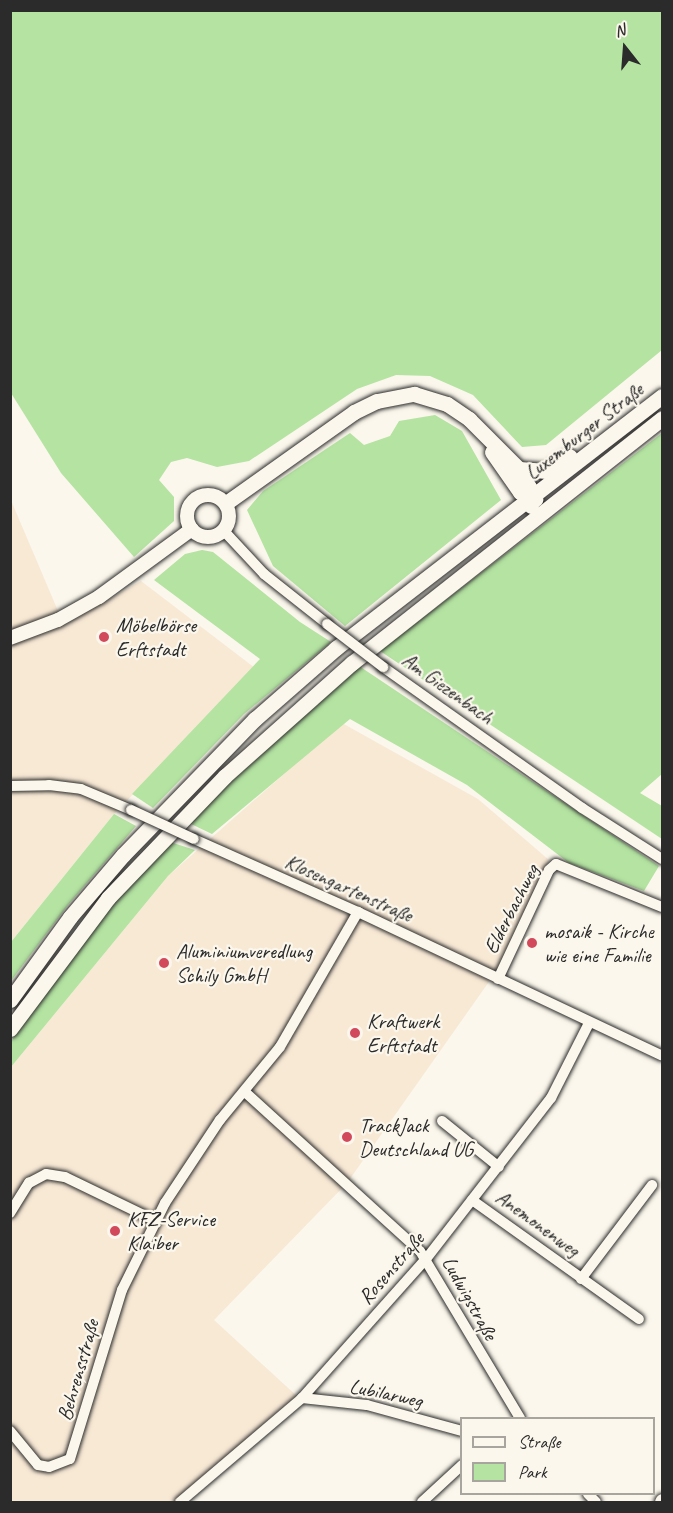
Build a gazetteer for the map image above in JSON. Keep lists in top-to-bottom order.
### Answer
{
  "streets": {
    "main road": ["Luxemburger Straße"],
    "street": [
      "Am Giezenbach",
      "Klosengartenstraße",
      "Elderbachweg",
      "Anemonenweg",
      "Rosenstraße",
      "Ludwigstraße",
      "Behrensstraße",
      "Lubilarweg"
    ]
  },
  "crossings": [
    ["Klosengartenstraße", "Elderbachweg"],
    ["Klosengartenstraße", "Rosenstraße"],
    ["Klosengartenstraße", "Behrensstraße"],
    ["Anemonenweg", "Rosenstraße"],
    ["Rosenstraße", "Ludwigstraße"],
    ["Rosenstraße", "Lubilarweg"],
    ["Ludwigstraße", "Behrensstraße"]
  ],
  "places": [
    "Möbelbörse Erftstadt",
    "mosaik - Kirche wie eine Familie",
    "Aluminiumveredlung Schily GmbH",
    "Kraftwerk Erftstadt",
    "TrackJack Deutschland UG",
    "KFZ-Service Klaiber"
  ],
  "legend": ["Straße", "Park"],
  "north": "top"
}
